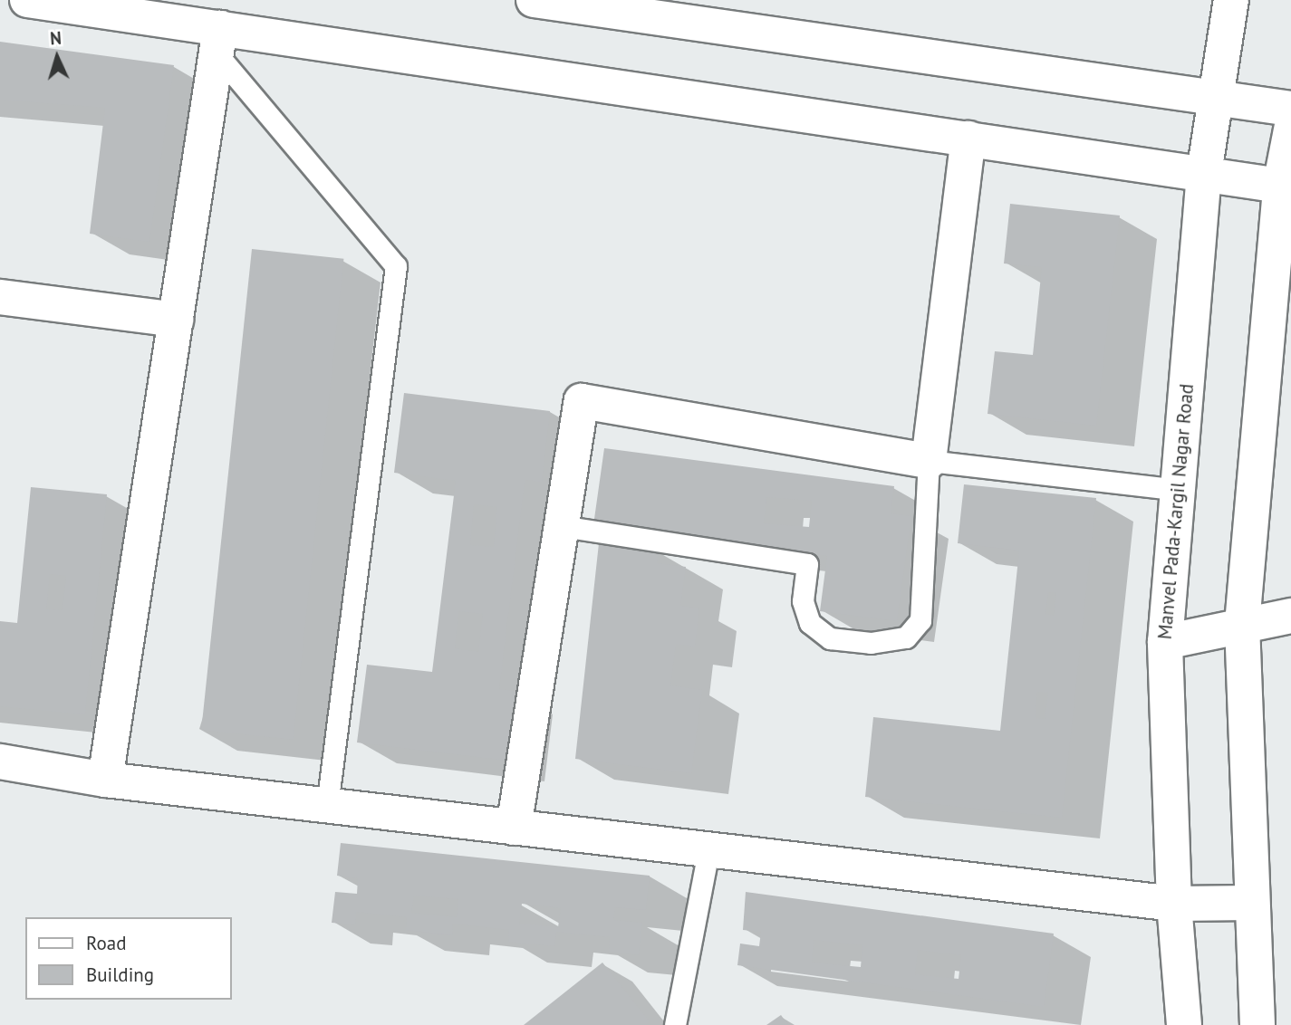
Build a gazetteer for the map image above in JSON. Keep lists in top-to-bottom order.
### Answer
{
  "streets": {
    "street": ["Manvel Pada-Kargil Nagar Road"]
  },
  "legend": ["Road", "Building"],
  "north": "top"
}
